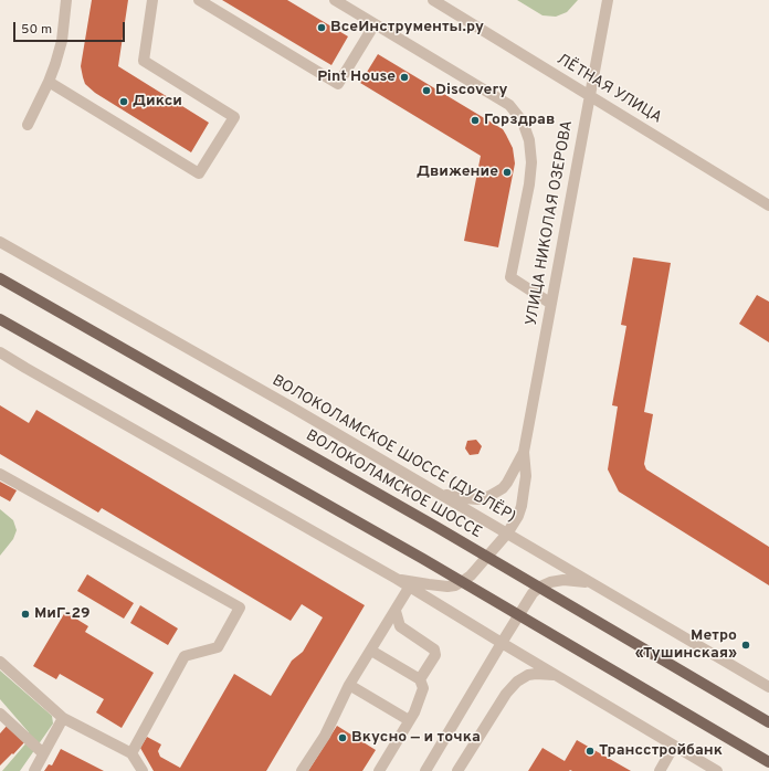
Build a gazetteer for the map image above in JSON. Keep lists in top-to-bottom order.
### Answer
{
  "streets": {
    "main road": ["ВОЛОКОЛАМСКОЕ ШОССЕ"],
    "street": ["ЛЁТНАЯ УЛИЦА", "УЛИЦА НИКОЛАЯ ОЗЕРОВА", "ВОЛОКОЛАМСКОЕ ШОССЕ (ДУБЛЁР)"]
  },
  "crossings": [
    ["ЛЁТНАЯ УЛИЦА", "УЛИЦА НИКОЛАЯ ОЗЕРОВА"],
    ["УЛИЦА НИКОЛАЯ ОЗЕРОВА", "ВОЛОКОЛАМСКОЕ ШОССЕ (ДУБЛЁР)"]
  ],
  "places": [
    "ВсеИнструменты.ру",
    "Pint House",
    "Discovery",
    "Дикси",
    "Горздрав",
    "Движение",
    "МиГ-29",
    "Метро «Тушинская»",
    "Вкусно — и точка",
    "Трансстройбанк"
  ],
  "scale_bar": "50 m"
}
